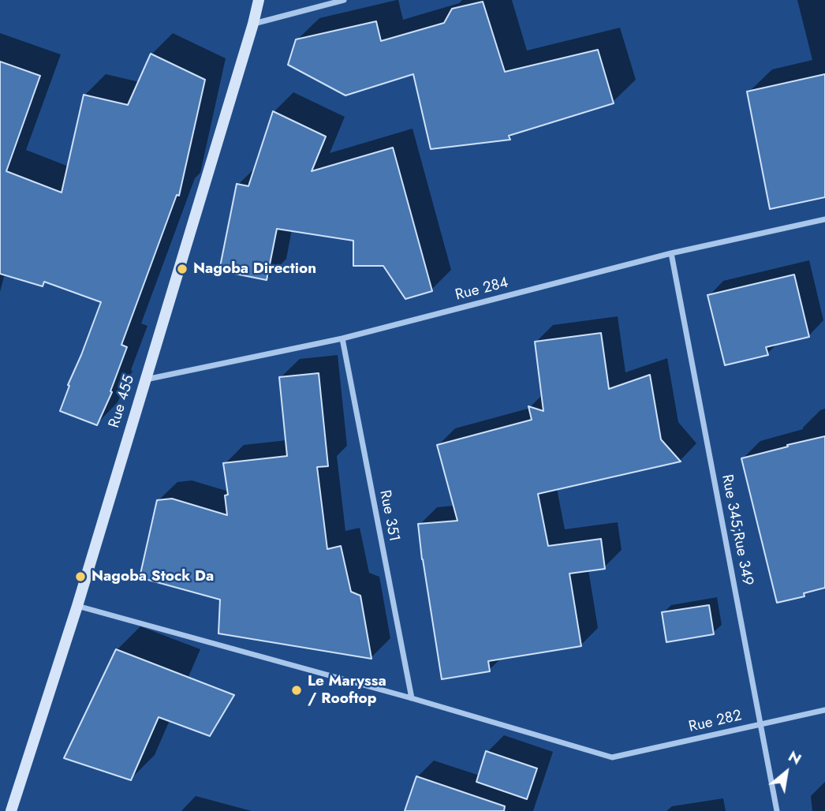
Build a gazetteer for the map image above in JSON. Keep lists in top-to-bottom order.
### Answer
{
  "streets": {
    "street": [
      "Rue 284",
      "Rue 455",
      "Rue 351",
      "Rue 345;Rue 349",
      "Rue 282"
    ]
  },
  "crossings": [
    ["Rue 284", "Rue 455"],
    ["Rue 284", "Rue 351"],
    ["Rue 284", "Rue 345;Rue 349"],
    ["Rue 351", "Rue 282"],
    ["Rue 345;Rue 349", "Rue 282"]
  ],
  "places": ["Nagoba Direction", "Nagoba Stock Da", "Le Maryssa / Rooftop"],
  "north": "top right"
}
